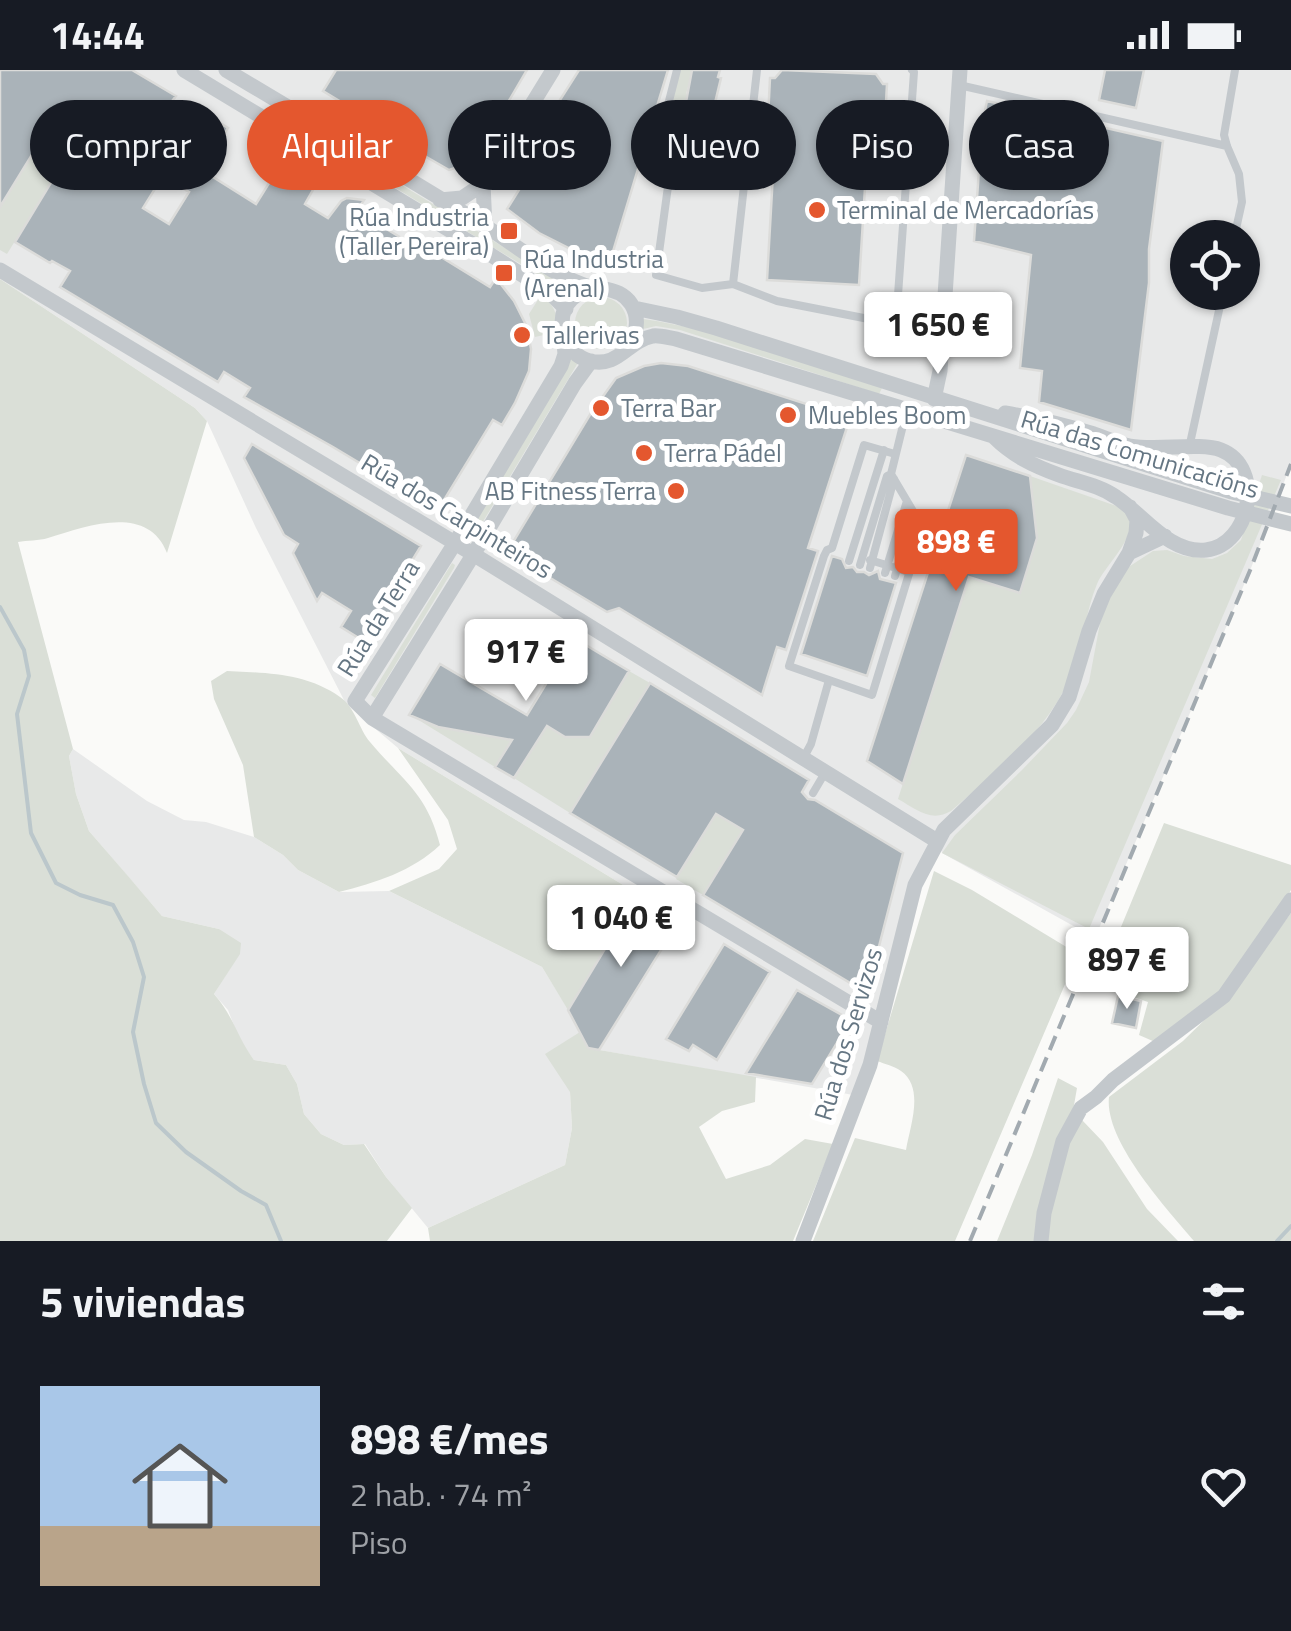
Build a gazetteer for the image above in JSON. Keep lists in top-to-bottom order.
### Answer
{
  "streets": {
    "street": [
      "Rúa das Comunicacións",
      "Rúa dos Carpinteiros",
      "Rúa da Terra",
      "Rúa dos Servizos"
    ]
  },
  "crossings": [
    ["Rúa das Comunicacións", "Rúa da Terra"],
    ["Rúa dos Carpinteiros", "Rúa da Terra"],
    ["Rúa dos Carpinteiros", "Rúa dos Servizos"]
  ],
  "places": {
    "other": [
      "Terminal de Mercadorías",
      "Tallerivas",
      "Terra Bar",
      "Muebles Boom",
      "Terra Pádel",
      "AB Fitness Terra"
    ],
    "transit": ["Rúa Industria (Taller Pereira)", "Rúa Industria (Arenal)"]
  },
  "page": {
    "status": "14:44",
    "chip": [
      "Comprar",
      "Alquilar",
      "Filtros",
      "Nuevo",
      "Piso",
      "Casa"
    ],
    "price": [
      "1 650 €",
      "898 €",
      "917 €",
      "1 040 €",
      "897 €"
    ],
    "heading": "5 viviendas",
    "list": [
      {
        "name": "898 €/mes",
        "note": "2 hab. · 74 m² · Piso"
      }
    ]
  }
}
